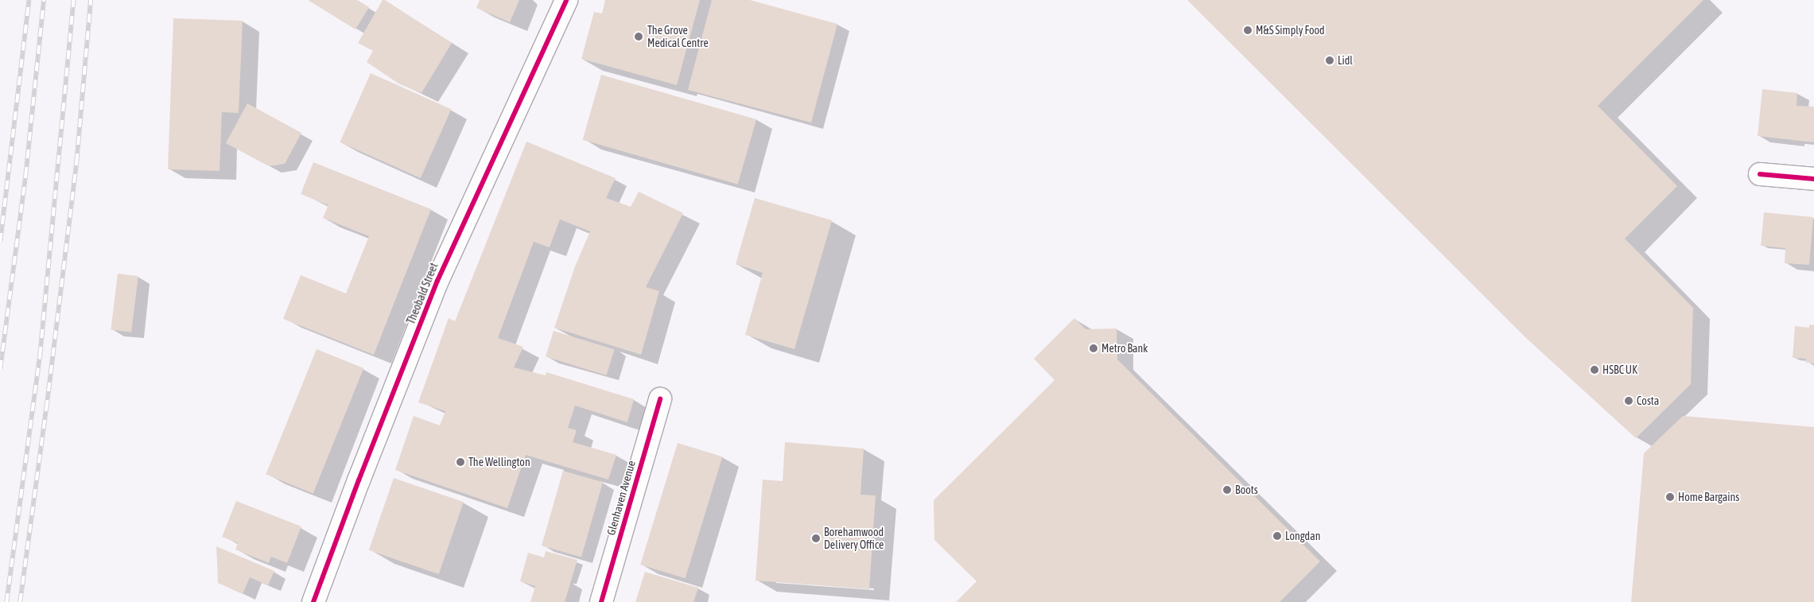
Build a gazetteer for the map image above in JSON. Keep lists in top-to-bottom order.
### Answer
{
  "streets": {
    "street": ["Theobald Street", "Glenhaven Avenue"]
  },
  "places": [
    "M&S Simply Food",
    "The Grove Medical Centre",
    "Lidl",
    "Metro Bank",
    "HSBC UK",
    "Costa",
    "The Wellington",
    "Boots",
    "Home Bargains",
    "Longdan",
    "Borehamwood Delivery Office"
  ]
}
